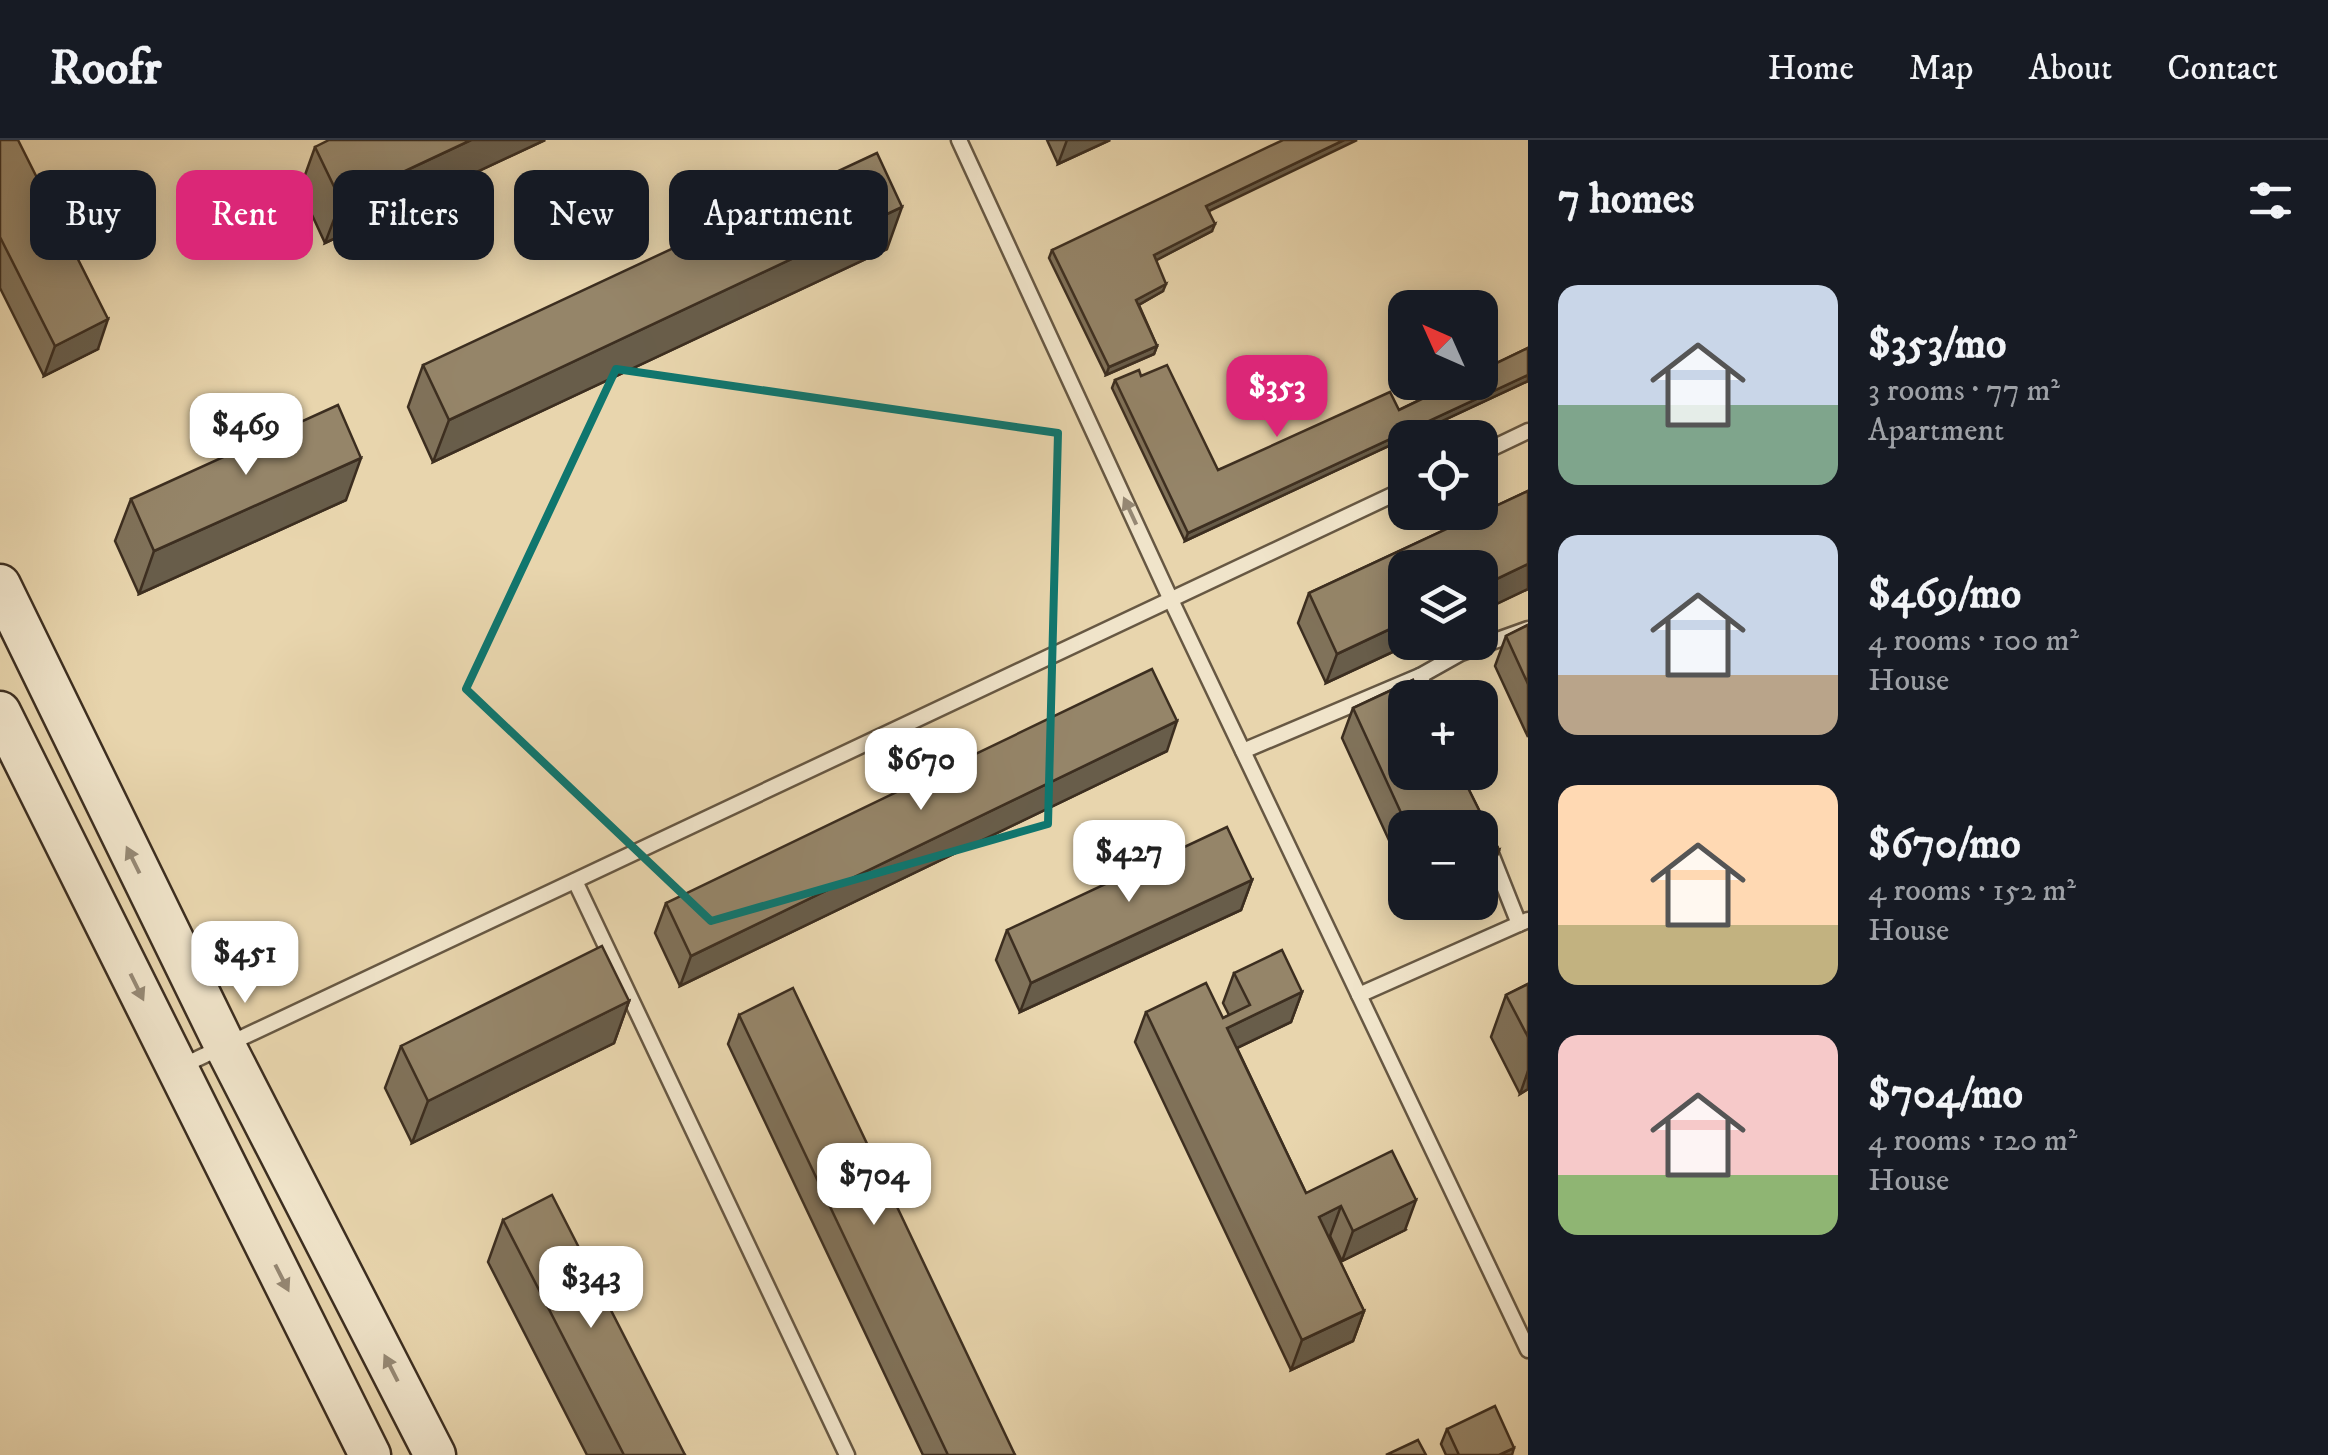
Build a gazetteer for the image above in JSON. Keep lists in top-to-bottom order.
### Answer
{
  "north": "top left",
  "page": {
    "header": "Roofr",
    "nav": [
      "Home",
      "Map",
      "About",
      "Contact"
    ],
    "heading": "7 homes",
    "chip": [
      "Buy",
      "Rent",
      "Filters",
      "New",
      "Apartment"
    ],
    "list": [
      {
        "name": "$353/mo",
        "note": "3 rooms · 77 m² · Apartment"
      },
      {
        "name": "$469/mo",
        "note": "4 rooms · 100 m² · House"
      },
      {
        "name": "$670/mo",
        "note": "4 rooms · 152 m² · House"
      },
      {
        "name": "$704/mo",
        "note": "4 rooms · 120 m² · House"
      }
    ],
    "map_buttons": ["+", "−"],
    "price": [
      "$353",
      "$469",
      "$670",
      "$427",
      "$451",
      "$704",
      "$343"
    ]
  }
}
